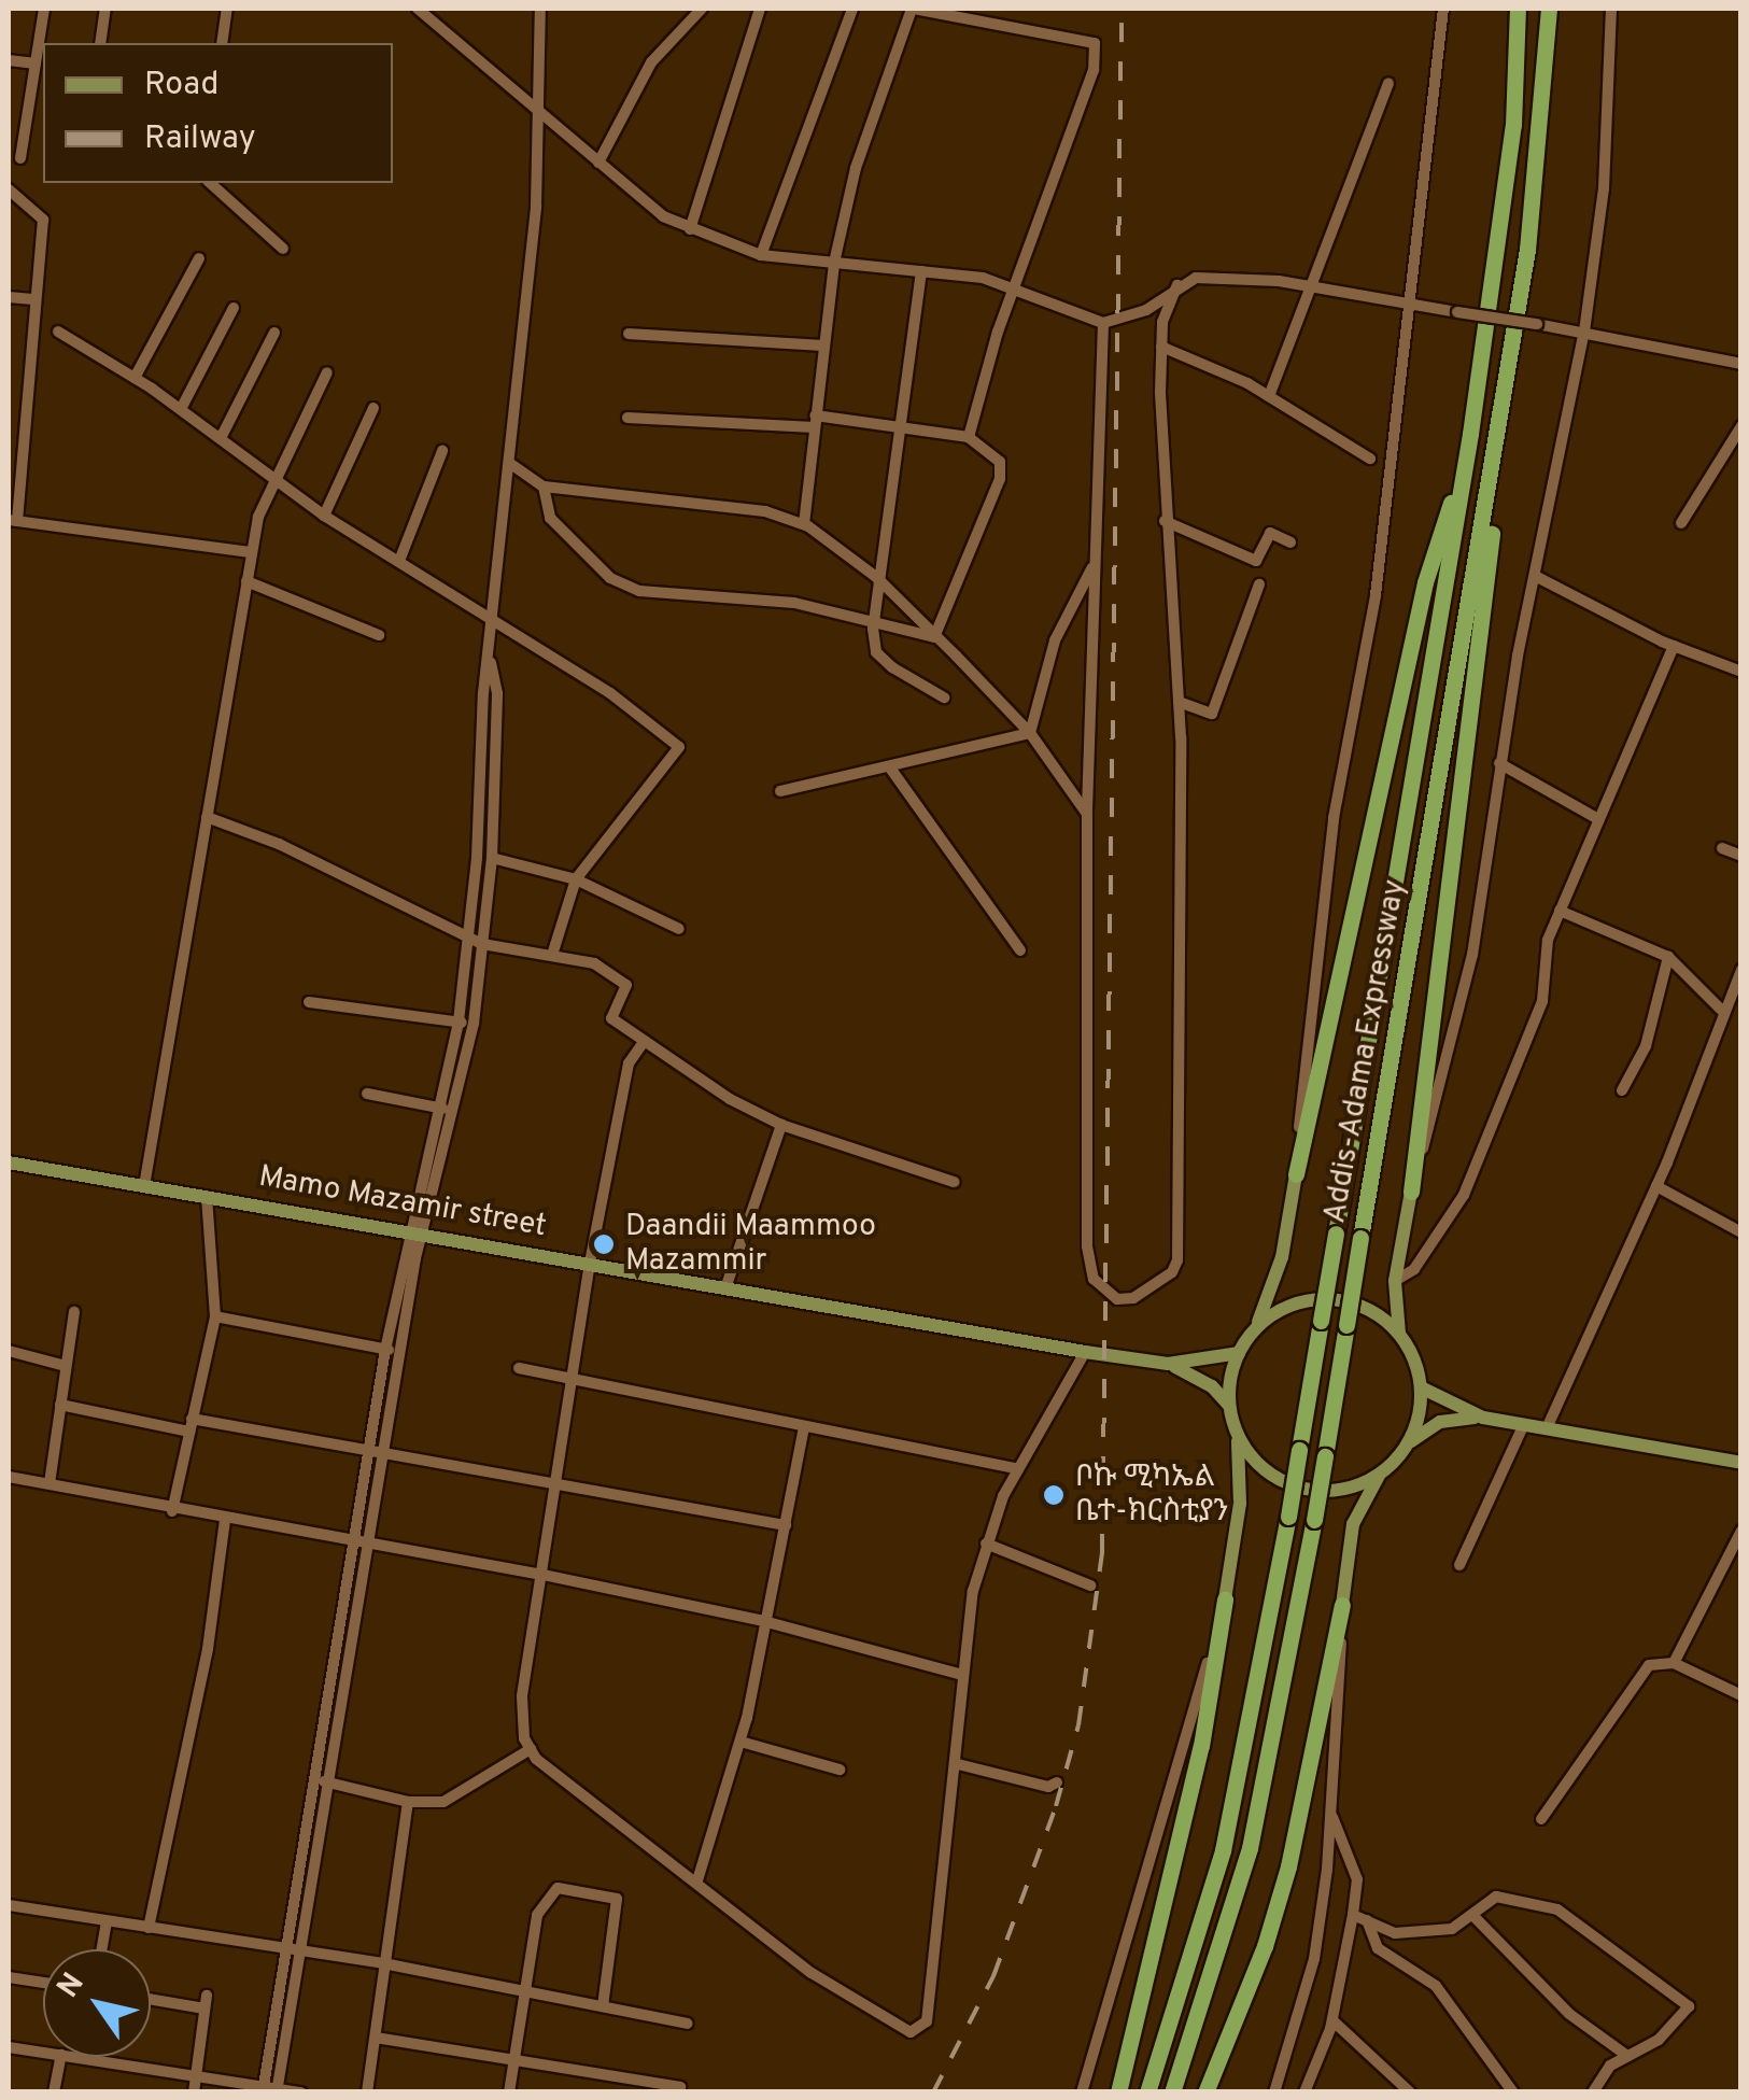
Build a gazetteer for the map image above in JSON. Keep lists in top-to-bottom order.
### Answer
{
  "streets": {
    "highway": ["Addis-Adama Expressway"],
    "main road": ["Mamo Mazamir street"]
  },
  "places": ["Daandii Maammoo Mazammir", "ቦኩ ሚካኤል ቤተ-ክርስቲያን"],
  "legend": ["Road", "Railway"],
  "north": "top left"
}
